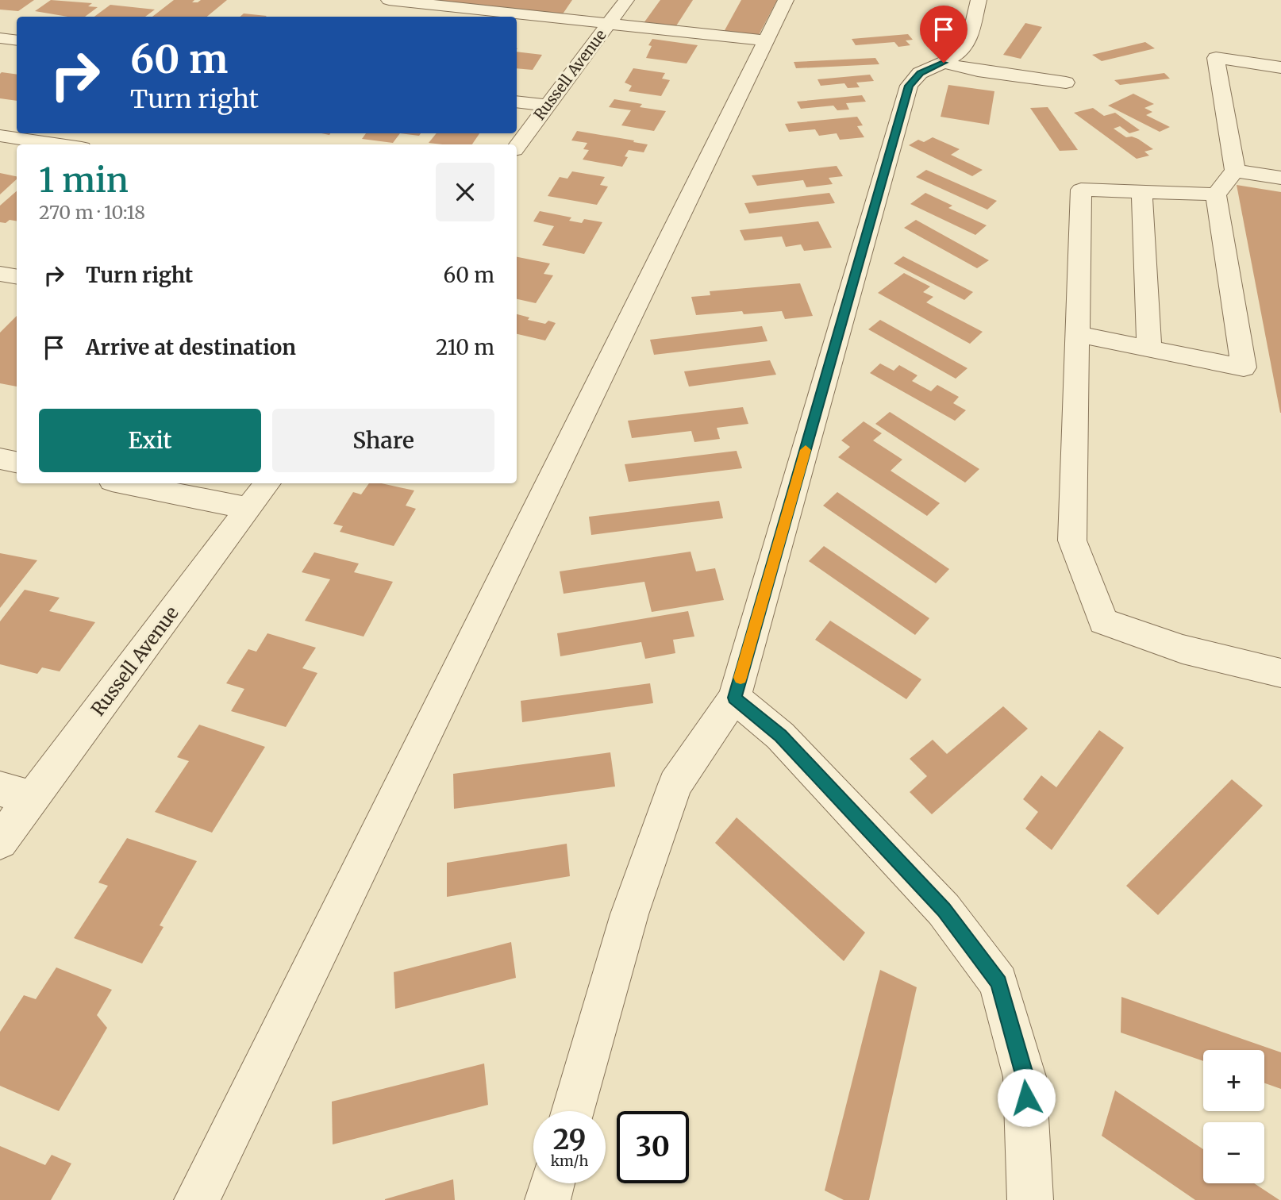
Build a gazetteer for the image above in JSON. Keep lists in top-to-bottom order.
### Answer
{
  "streets": {
    "street": ["Russell Avenue"]
  },
  "page": {
    "turn": ["60 m", "Turn right"],
    "heading": ["1 min", "270 m · 10:18"],
    "list": [
      {
        "name": "Turn right",
        "value": "60 m"
      },
      {
        "name": "Arrive at destination",
        "value": "210 m"
      }
    ],
    "buttons": ["Exit", "Share"],
    "map_buttons": ["+", "−"],
    "speed": "29 km/h",
    "limit": "30"
  }
}
